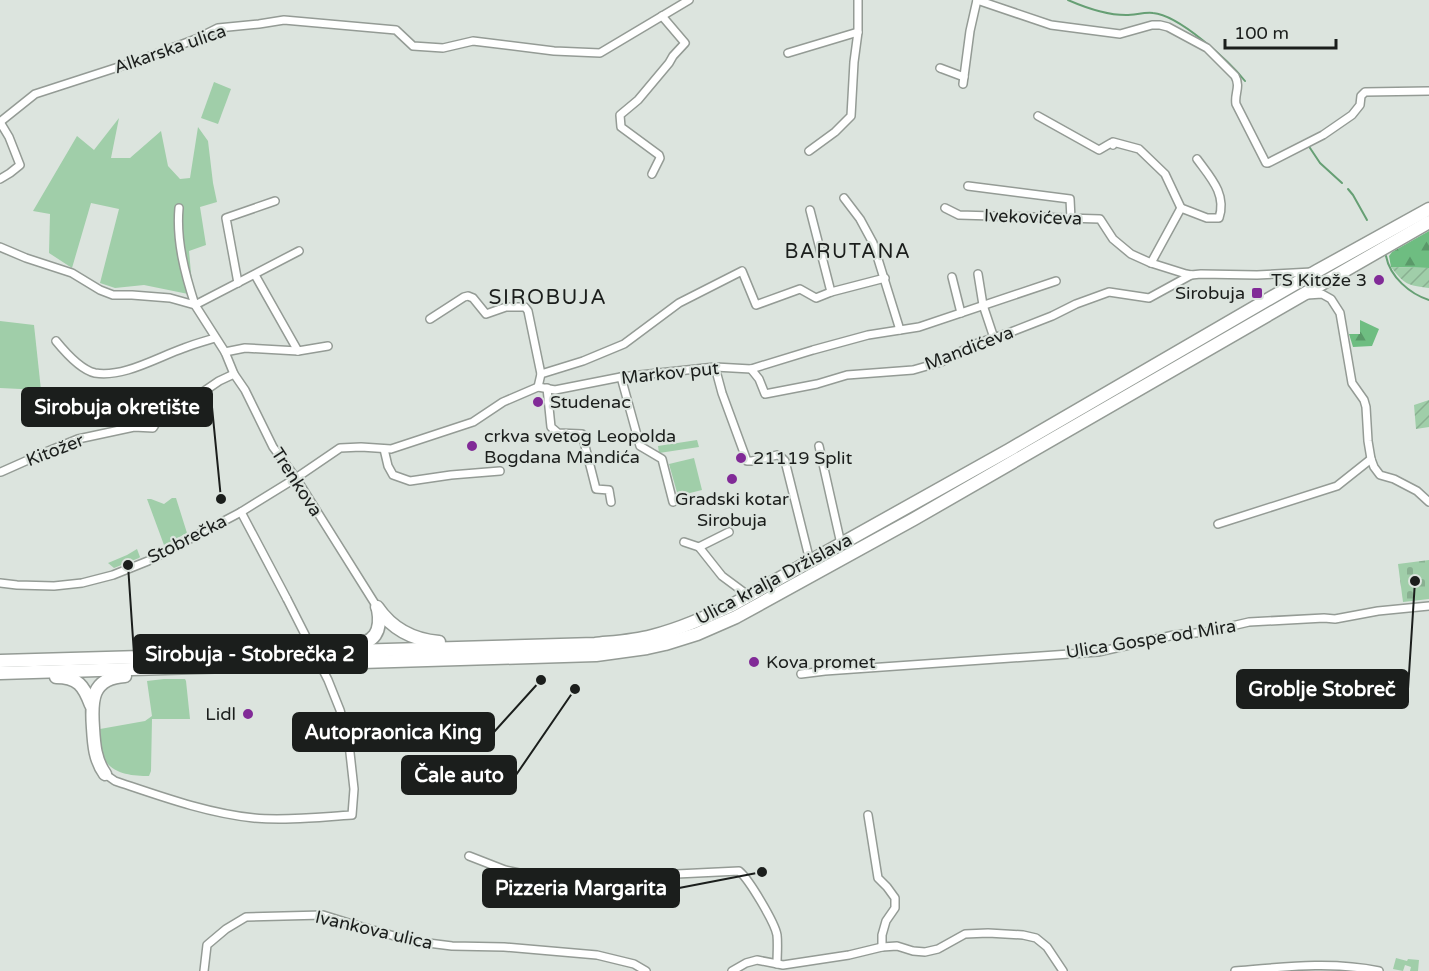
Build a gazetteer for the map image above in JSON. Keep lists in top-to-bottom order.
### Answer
{
  "streets": {
    "highway": ["Ulica kralja Držislava"],
    "street": [
      "Alkarska ulica",
      "Ivekovićeva",
      "Mandićeva",
      "Markov put",
      "Kitožer",
      "Trenkova",
      "Stobrečka",
      "Ulica Gospe od Mira",
      "Ivankova ulica"
    ]
  },
  "crossings": [
    ["Ivekovićeva", "Mandićeva"],
    ["Ivekovićeva", "Ulica kralja Držislava"],
    ["Mandićeva", "Markov put"],
    ["Markov put", "Trenkova"],
    ["Markov put", "Stobrečka"],
    ["Kitožer", "Trenkova"],
    ["Trenkova", "Stobrečka"]
  ],
  "districts": ["BARUTANA", "SIROBUJA"],
  "places": {
    "other": [
      "TS Kitože 3",
      "Studenac",
      "crkva svetog Leopolda Bogdana Mandića",
      "21119 Split",
      "Gradski kotar Sirobuja",
      "Sirobuja okretište",
      "Sirobuja - Stobrečka 2",
      "Groblje Stobreč",
      "Kova promet",
      "Autopraonica King",
      "Čale auto",
      "Lidl",
      "Pizzeria Margarita"
    ],
    "transit": ["Sirobuja"]
  },
  "scale_bar": "100 m"
}
